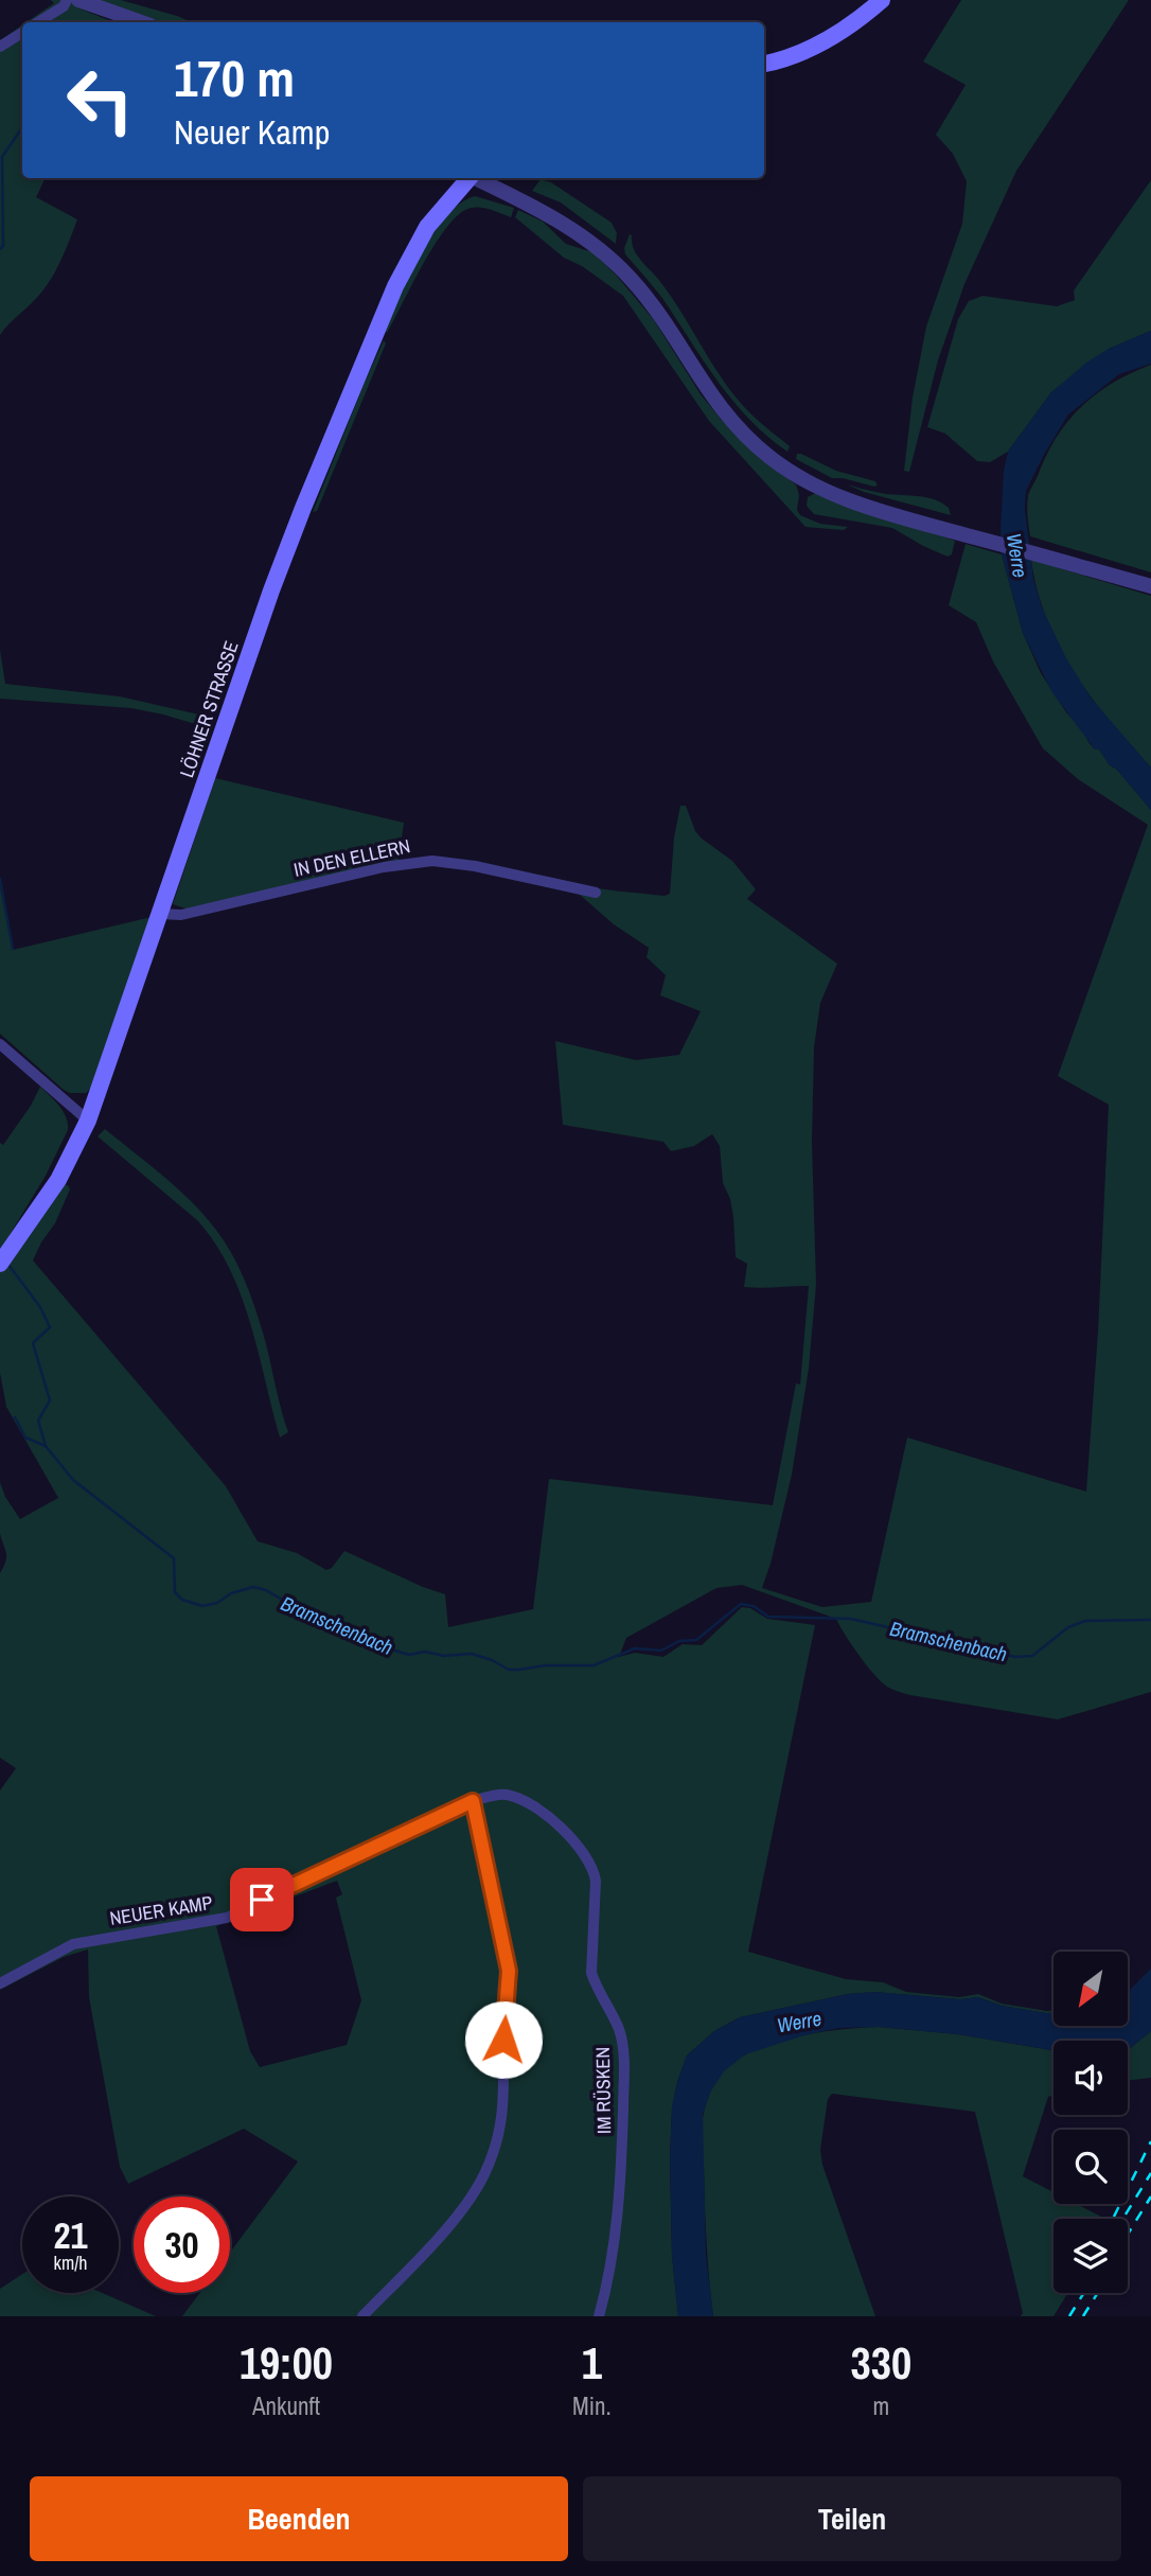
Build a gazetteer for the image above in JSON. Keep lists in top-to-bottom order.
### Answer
{
  "streets": {
    "main road": ["LÖHNER STRASSE"],
    "street": ["IN DEN ELLERN", "NEUER KAMP", "IM RÜSKEN"]
  },
  "crossings": [
    ["LÖHNER STRASSE", "IN DEN ELLERN"],
    ["NEUER KAMP", "IM RÜSKEN"]
  ],
  "water": ["Werre", "Bramschenbach"],
  "north": "bottom left",
  "page": {
    "turn": ["170 m", "Neuer Kamp"],
    "speed": "21 km/h",
    "limit": "30",
    "eta": [
      "19:00",
      "Ankunft",
      "1",
      "Min.",
      "330",
      "m"
    ],
    "buttons": ["Beenden", "Teilen"]
  }
}
